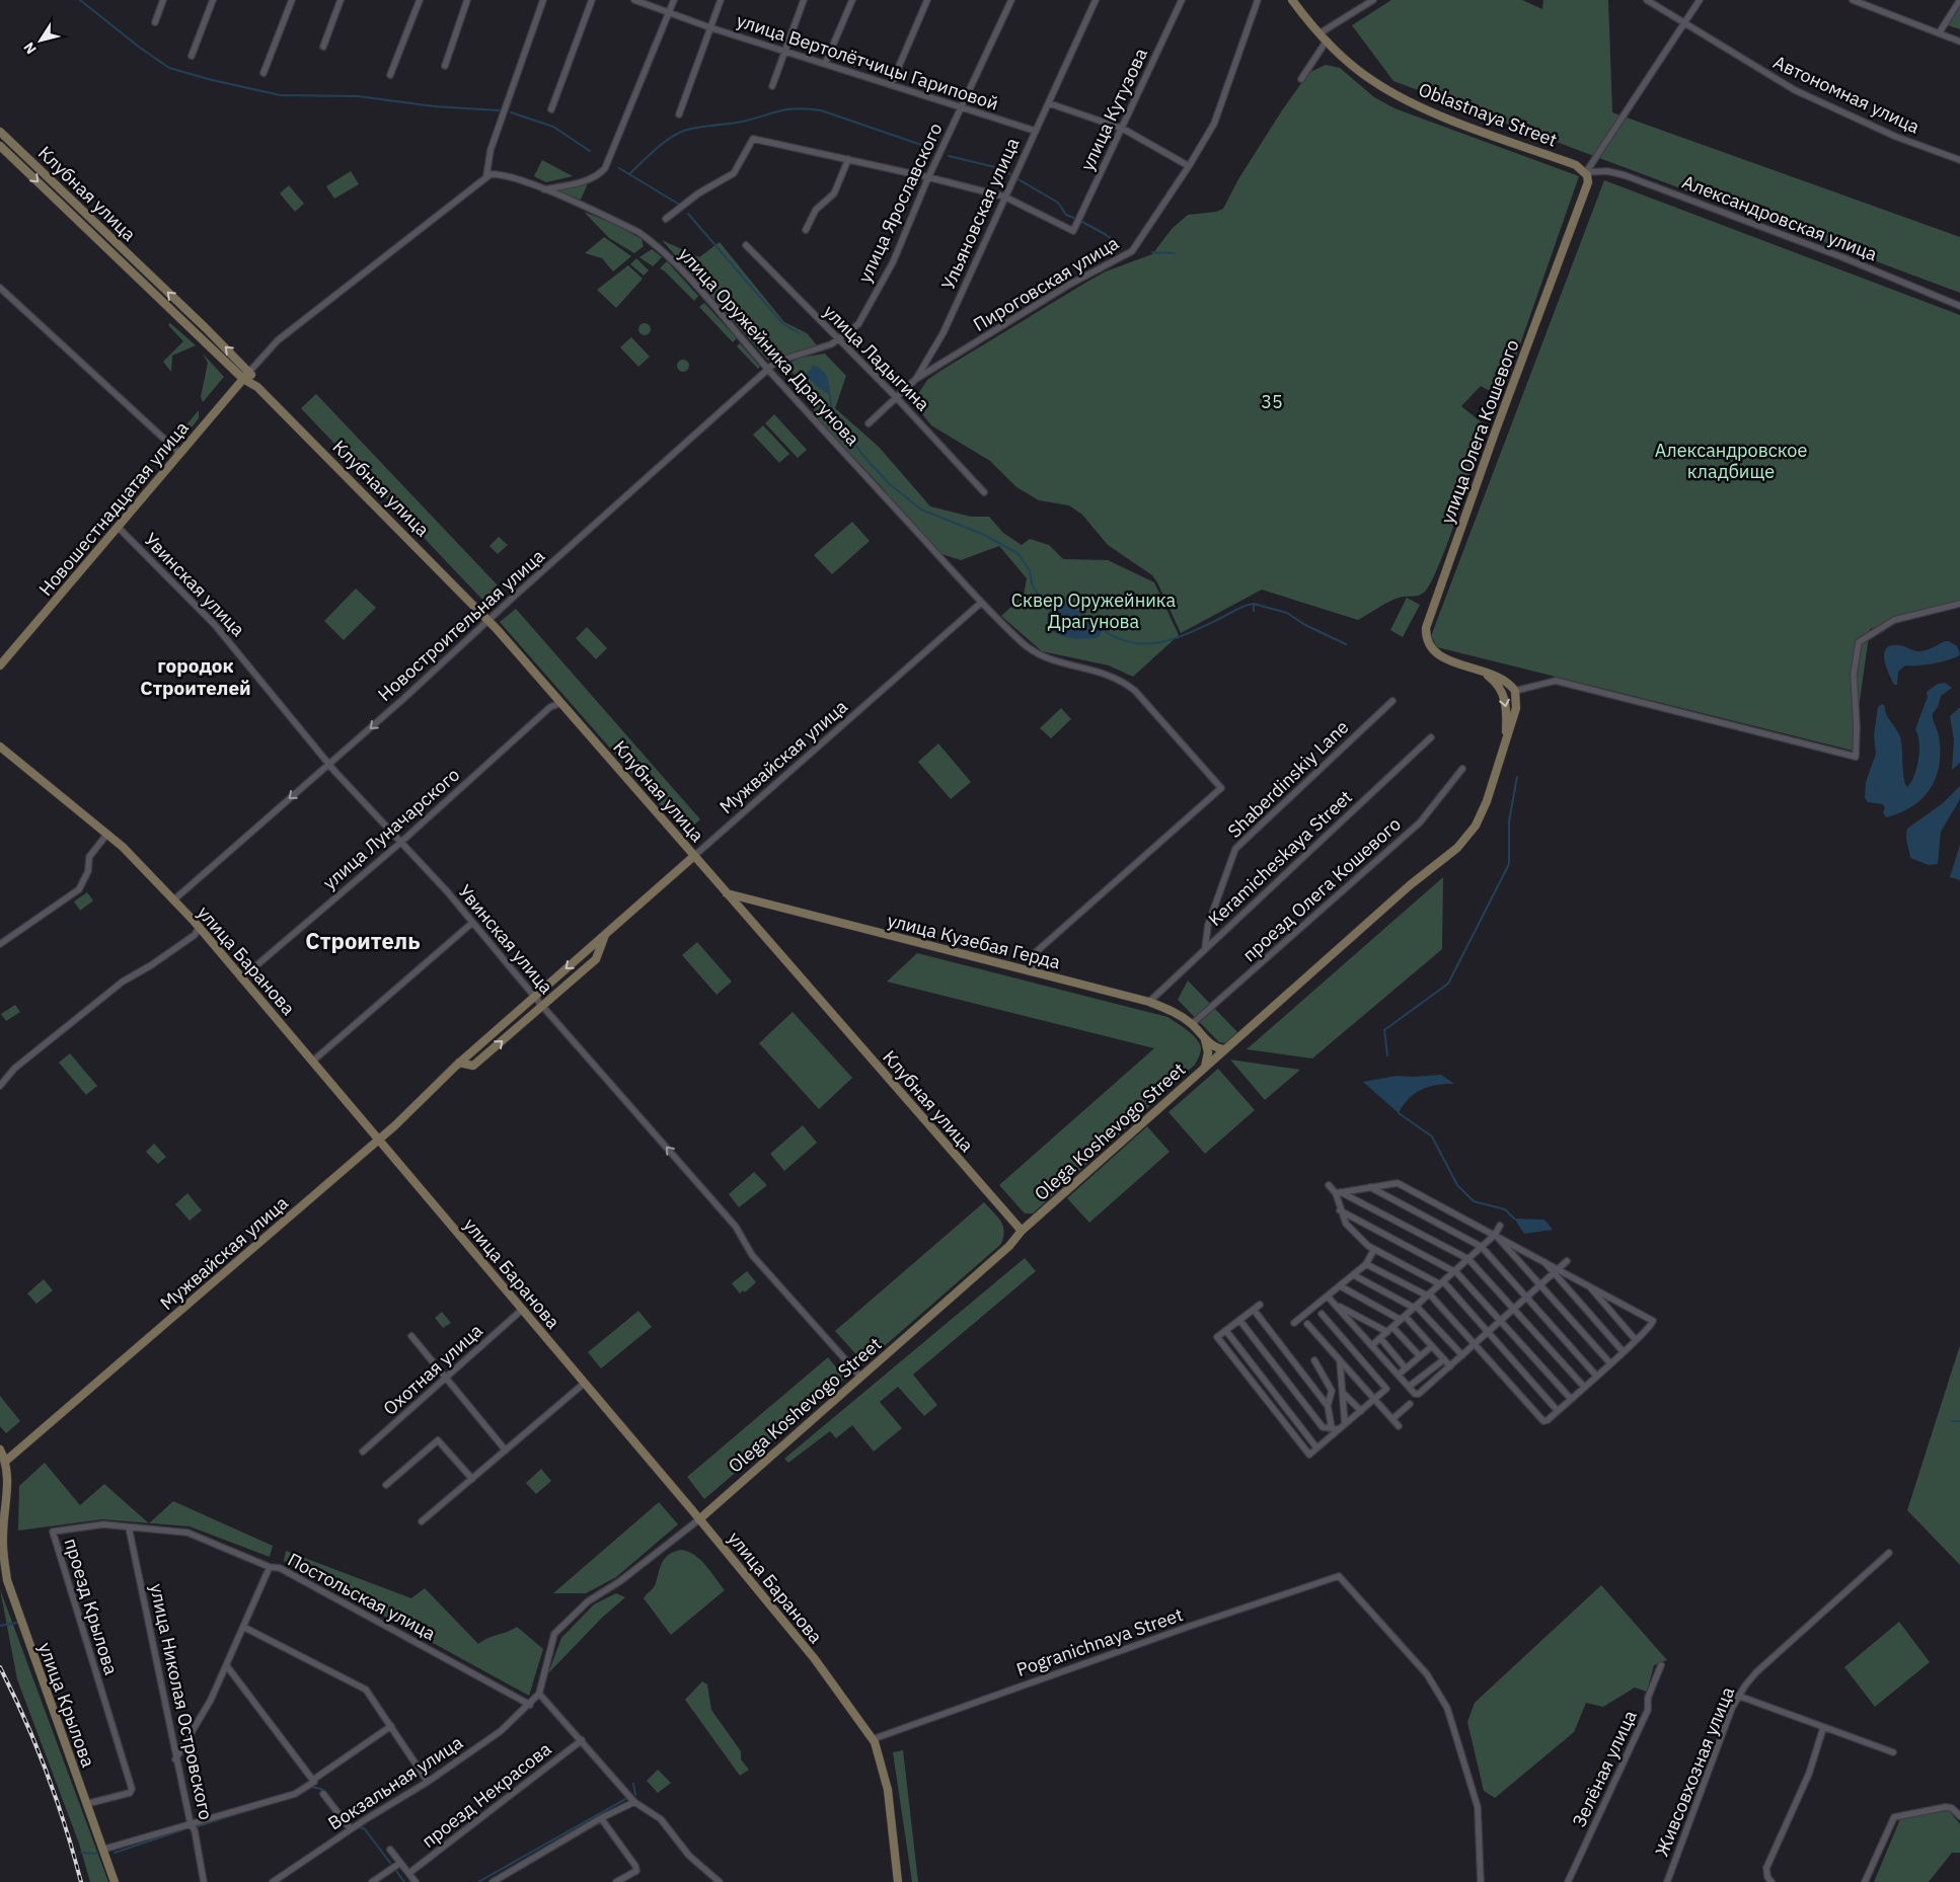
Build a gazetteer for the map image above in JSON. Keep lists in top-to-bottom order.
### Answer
{
  "streets": {
    "main road": [
      "Oblastnaya Street",
      "Клубная улица",
      "улица Олега Кошевого",
      "Новошестнадцатая улица",
      "Мужвайская улица",
      "улица Кузебая Герда",
      "улица Баранова",
      "Olega Koshevogo Street",
      "улица Крылова"
    ],
    "street": [
      "улица Вертолётчицы Гариповой",
      "Автономная улица",
      "улица Кутузова",
      "улица Ярославского",
      "Ульяновская улица",
      "Александровская улица",
      "Пироговская улица",
      "улица Оружейника Драгунова",
      "улица Ладыгина",
      "Увинская улица",
      "Новостроительная улица",
      "Shaberdinskiy Lane",
      "улица Луначарского",
      "Keramicheskaya Street",
      "проезд Олега Кошевого",
      "Охотная улица",
      "Постольская улица",
      "проезд Крылова",
      "Pogranichnaya Street",
      "улица Николая Островского",
      "Зелёная улица",
      "Живсовхозная улица",
      "Вокзальная улица",
      "проезд Некрасова"
    ]
  },
  "crossings": [
    ["улица Вертолётчицы Гариповой", "улица Ярославского"],
    ["улица Вертолётчицы Гариповой", "Ульяновская улица"],
    ["улица Кутузова", "Ульяновская улица"],
    ["Oblastnaya Street", "Александровская улица"],
    ["Oblastnaya Street", "улица Олега Кошевого"],
    ["Клубная улица", "Новошестнадцатая улица"],
    ["Клубная улица", "Новостроительная улица"],
    ["Клубная улица", "Мужвайская улица"],
    ["Клубная улица", "улица Луначарского"],
    ["Клубная улица", "улица Кузебая Герда"],
    ["Клубная улица", "Olega Koshevogo Street"],
    ["улица Ярославского", "улица Оружейника Драгунова"],
    ["улица Ярославского", "улица Ладыгина"],
    ["улица Ярославского", "Новостроительная улица"],
    ["Ульяновская улица", "Пироговская улица"],
    ["Ульяновская улица", "улица Ладыгина"],
    ["Александровская улица", "улица Олега Кошевого"],
    ["улица Оружейника Драгунова", "Новостроительная улица"],
    ["улица Оружейника Драгунова", "Мужвайская улица"],
    ["улица Оружейника Драгунова", "улица Кузебая Герда"],
    ["улица Олега Кошевого", "Olega Koshevogo Street"],
    ["Новошестнадцатая улица", "Увинская улица"],
    ["Увинская улица", "Новостроительная улица"],
    ["Увинская улица", "Мужвайская улица"],
    ["Увинская улица", "улица Луначарского"],
    ["Увинская улица", "Olega Koshevogo Street"],
    ["Новостроительная улица", "улица Баранова"],
    ["Мужвайская улица", "улица Баранова"],
    ["Мужвайская улица", "улица Крылова"],
    ["Shaberdinskiy Lane", "Keramicheskaya Street"],
    ["улица Луначарского", "улица Баранова"],
    ["Keramicheskaya Street", "улица Кузебая Герда"],
    ["проезд Олега Кошевого", "улица Кузебая Герда"],
    ["улица Кузебая Герда", "Olega Koshevogo Street"],
    ["улица Баранова", "Olega Koshevogo Street"],
    ["улица Баранова", "Охотная улица"],
    ["улица Баранова", "Pogranichnaya Street"],
    ["Постольская улица", "проезд Крылова"],
    ["Постольская улица", "улица Николая Островского"],
    ["Постольская улица", "Вокзальная улица"],
    ["проезд Крылова", "улица Крылова"]
  ],
  "one_way": ["Увинская улица", "Новостроительная улица"],
  "districts": ["городок Строителей", "Строитель"],
  "parks": ["35", "Александровское кладбище", "Сквер Оружейника Драгунова"],
  "north": "bottom left"
}
